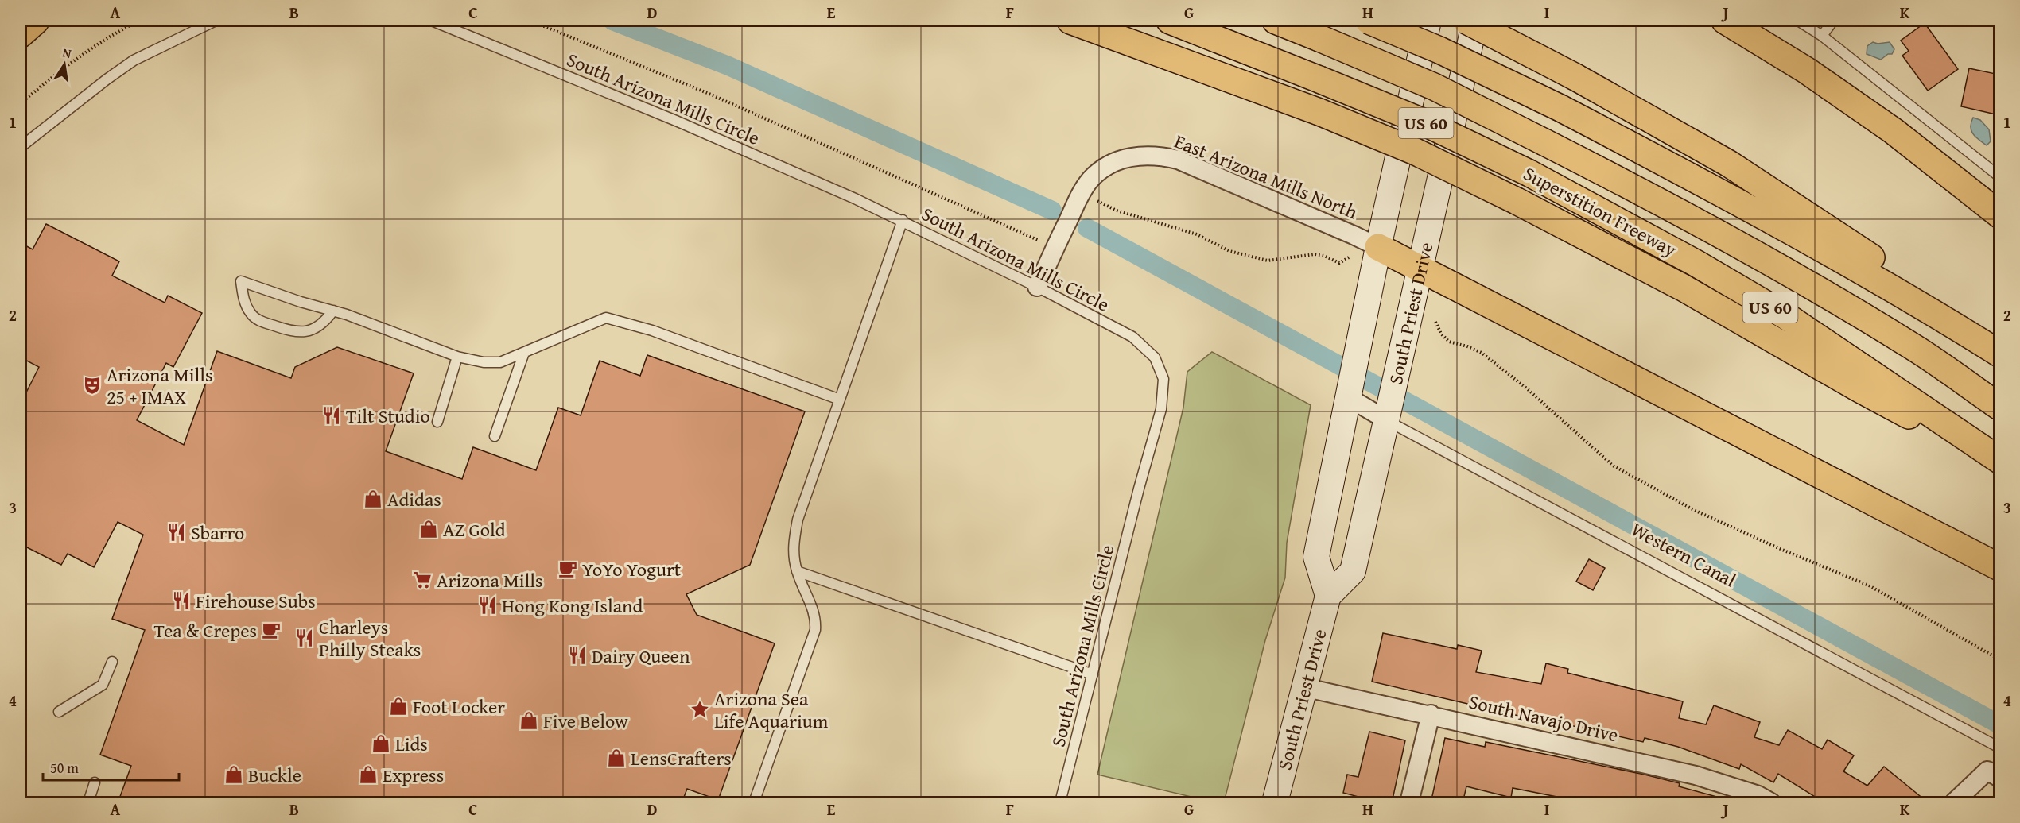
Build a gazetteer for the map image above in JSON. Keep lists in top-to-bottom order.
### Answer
{
  "streets": {
    "highway": ["US 60", "Superstition Freeway"],
    "main road": ["South Priest Drive"],
    "street": ["East Arizona Mills North", "Western Canal", "South Navajo Drive"],
    "lane": ["South Arizona Mills Circle"]
  },
  "crossings": [
    ["South Arizona Mills Circle", "East Arizona Mills North"],
    ["South Priest Drive", "Western Canal"],
    ["South Priest Drive", "South Navajo Drive"]
  ],
  "places": {
    "theatre": ["Arizona Mills 25 + IMAX"],
    "restaurant": [
      "Tilt Studio",
      "Sbarro",
      "Firehouse Subs",
      "Hong Kong Island",
      "Charleys Philly Steaks",
      "Dairy Queen"
    ],
    "shop": [
      "Adidas",
      "AZ Gold",
      "Foot Locker",
      "Five Below",
      "Lids",
      "LensCrafters",
      "Buckle",
      "Express"
    ],
    "cafe": ["YoYo Yogurt", "Tea & Crepes"],
    "supermarket": ["Arizona Mills"],
    "place": ["Arizona Sea Life Aquarium"]
  },
  "scale_bar": "50 m",
  "north": "top",
  "grid": {
    "columns": [
      "A",
      "B",
      "C",
      "D",
      "E",
      "F",
      "G",
      "H",
      "I",
      "J",
      "K"
    ],
    "rows": [
      "1",
      "2",
      "3",
      "4"
    ]
  }
}
